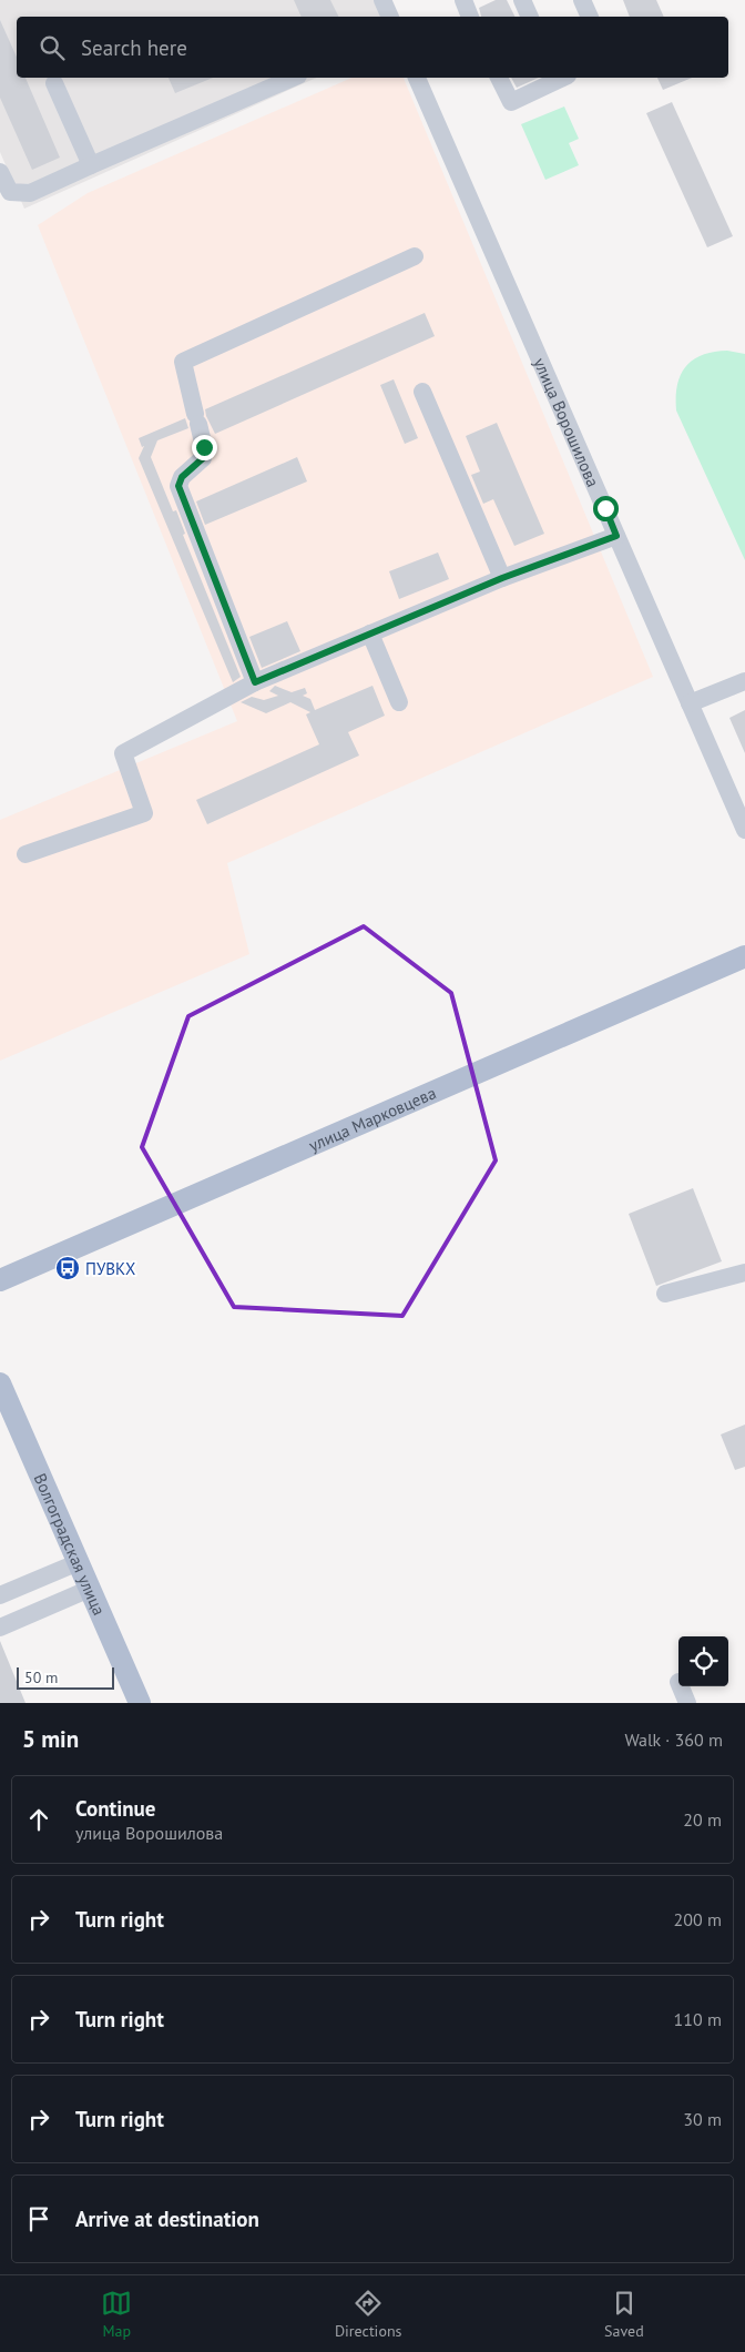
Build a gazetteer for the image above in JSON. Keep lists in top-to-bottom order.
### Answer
{
  "streets": {
    "main road": ["улица Марковцева", "Волгоградская улица"],
    "street": ["улица Ворошилова"]
  },
  "places": {
    "bus stop": ["ПУВКХ"]
  },
  "scale_bar": "50 m",
  "page": {
    "search": "Search here",
    "scale": "50 m",
    "heading": ["5 min", "Walk · 360 m"],
    "list": [
      ["Continue", "улица Ворошилова", "20 m"],
      ["Turn right", "200 m"],
      ["Turn right", "110 m"],
      ["Turn right", "30 m"],
      "Arrive at destination"
    ],
    "nav": ["Map", "Directions", "Saved"]
  }
}
